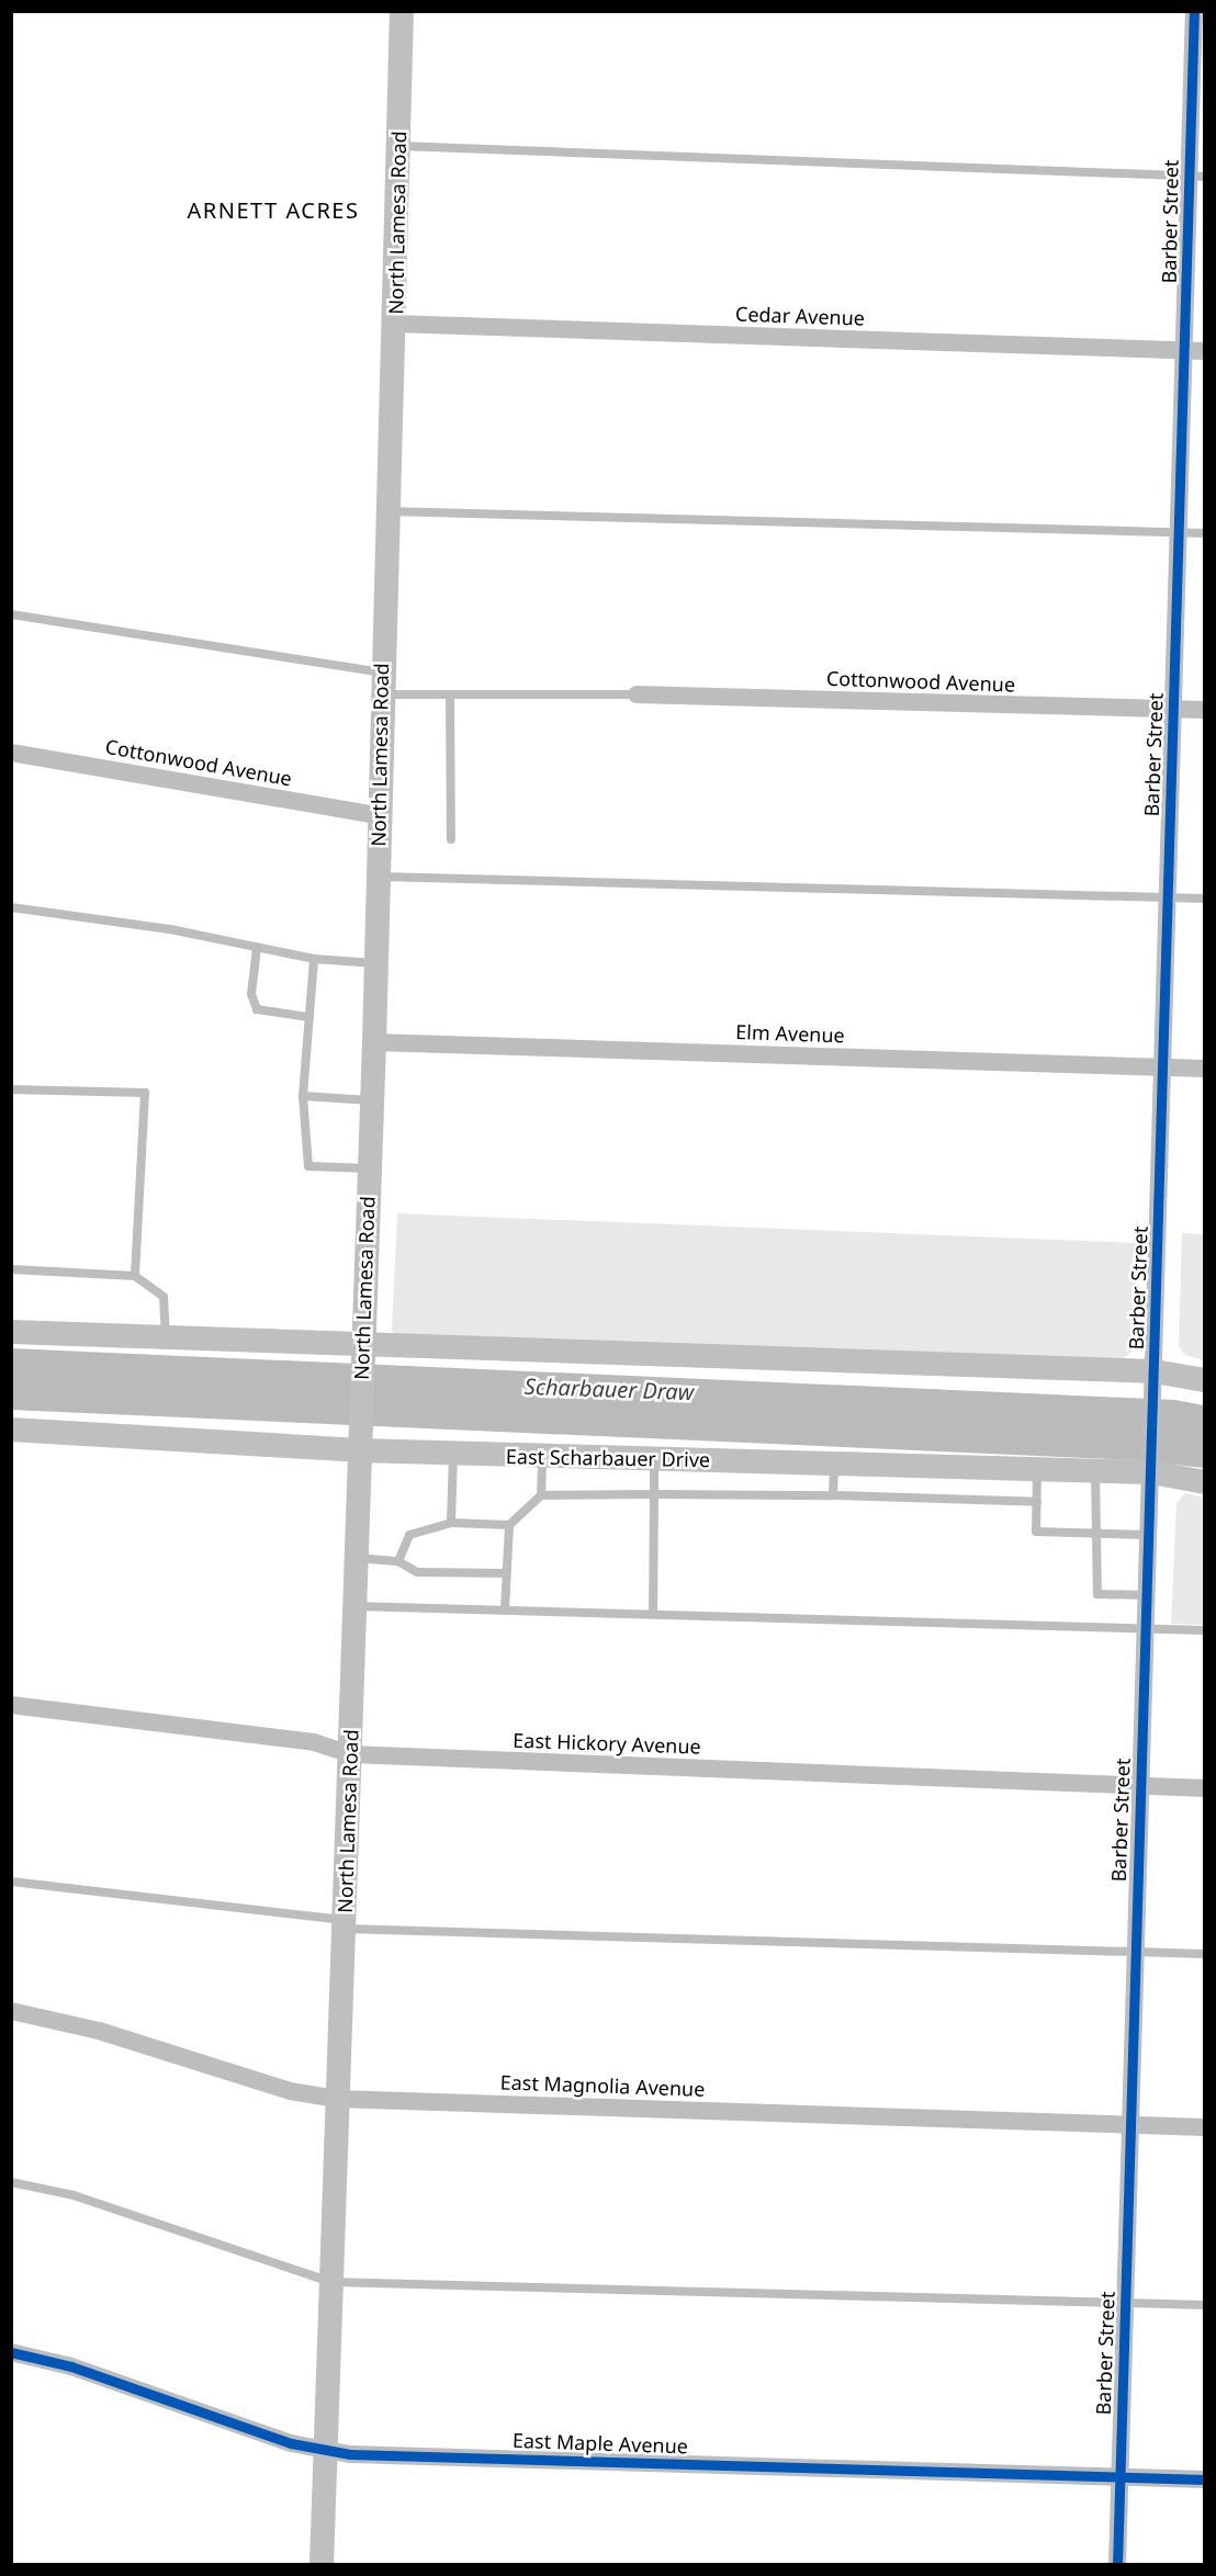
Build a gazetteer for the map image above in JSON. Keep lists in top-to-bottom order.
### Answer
{
  "streets": {
    "main road": ["North Lamesa Road", "East Scharbauer Drive"],
    "street": [
      "Barber Street",
      "Cedar Avenue",
      "Cottonwood Avenue",
      "Elm Avenue",
      "East Hickory Avenue",
      "East Magnolia Avenue",
      "East Maple Avenue"
    ]
  },
  "crossings": [
    ["Barber Street", "Cedar Avenue"],
    ["Barber Street", "Cottonwood Avenue"],
    ["Barber Street", "Elm Avenue"],
    ["Barber Street", "East Scharbauer Drive"],
    ["Barber Street", "East Hickory Avenue"],
    ["Barber Street", "East Magnolia Avenue"],
    ["Barber Street", "East Maple Avenue"],
    ["North Lamesa Road", "Cedar Avenue"],
    ["North Lamesa Road", "Cottonwood Avenue"],
    ["North Lamesa Road", "Elm Avenue"],
    ["North Lamesa Road", "East Scharbauer Drive"],
    ["North Lamesa Road", "East Hickory Avenue"],
    ["North Lamesa Road", "East Magnolia Avenue"],
    ["North Lamesa Road", "East Maple Avenue"]
  ],
  "districts": ["ARNETT ACRES"],
  "water": ["Scharbauer Draw"]
}
